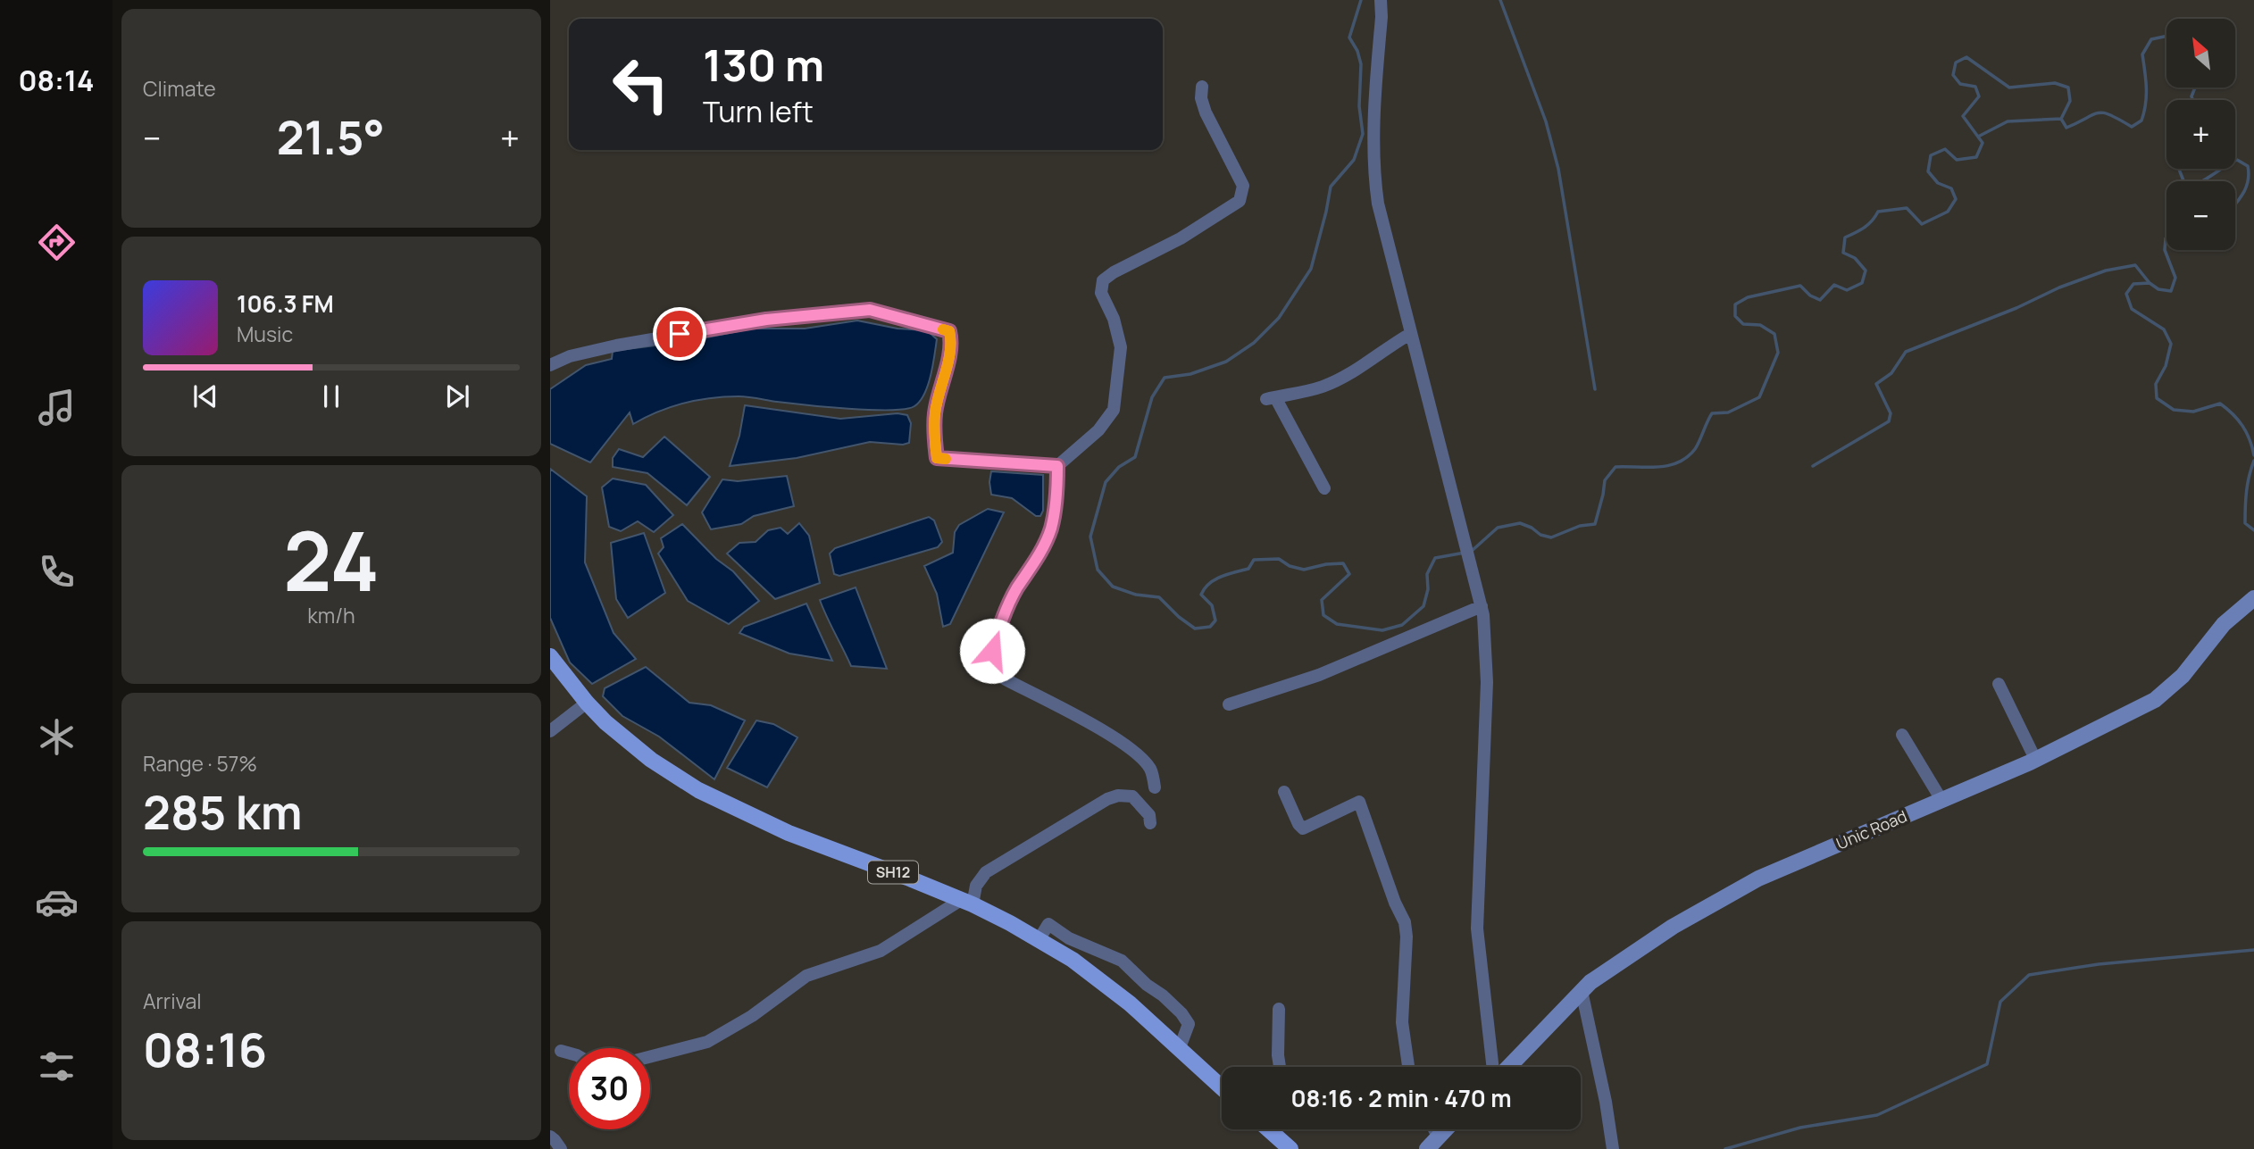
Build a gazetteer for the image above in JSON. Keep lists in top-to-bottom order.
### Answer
{
  "streets": {
    "main road": ["Unic Road", "SH12"]
  },
  "north": "top left",
  "page": {
    "tabs": "08:14",
    "tile": [
      "Climate",
      ["24", "km/h"],
      ["Range · 57%", "285 km"],
      ["Arrival", "08:16"]
    ],
    "map_buttons": ["+", "−"],
    "turn": ["130 m", "Turn left"],
    "heat": ["−", "21.5°", "+"],
    "song": ["106.3 FM", "Music"],
    "limit": "30",
    "trip": "08:16 · 2 min · 470 m"
  }
}
